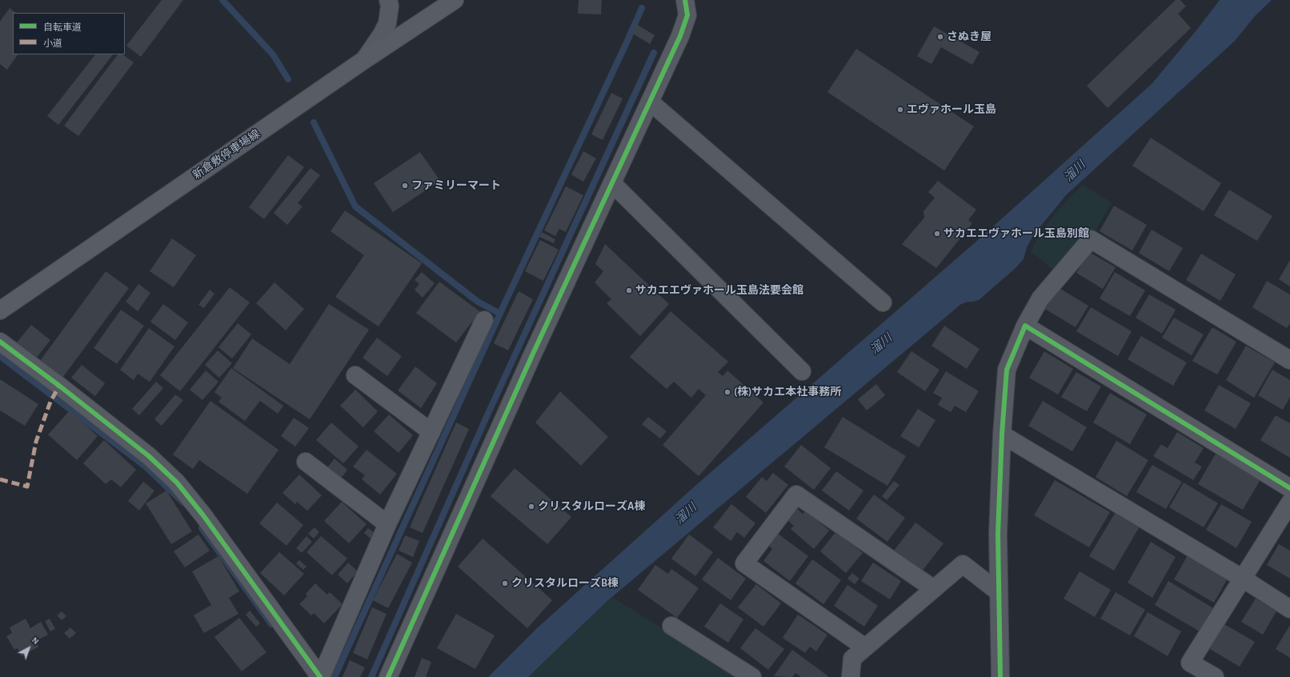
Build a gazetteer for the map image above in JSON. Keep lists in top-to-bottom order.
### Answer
{
  "streets": {
    "main road": ["新倉敷停車場線"]
  },
  "water": ["溜川"],
  "places": [
    "さぬき屋",
    "エヴァホール玉島",
    "ファミリーマート",
    "サカエエヴァホール玉島別館",
    "サカエエヴァホール玉島法要会館",
    "(株)サカエ本社事務所",
    "クリスタルローズA棟",
    "クリスタルローズB棟"
  ],
  "legend": ["自転車道", "小道"],
  "north": "top right"
}
